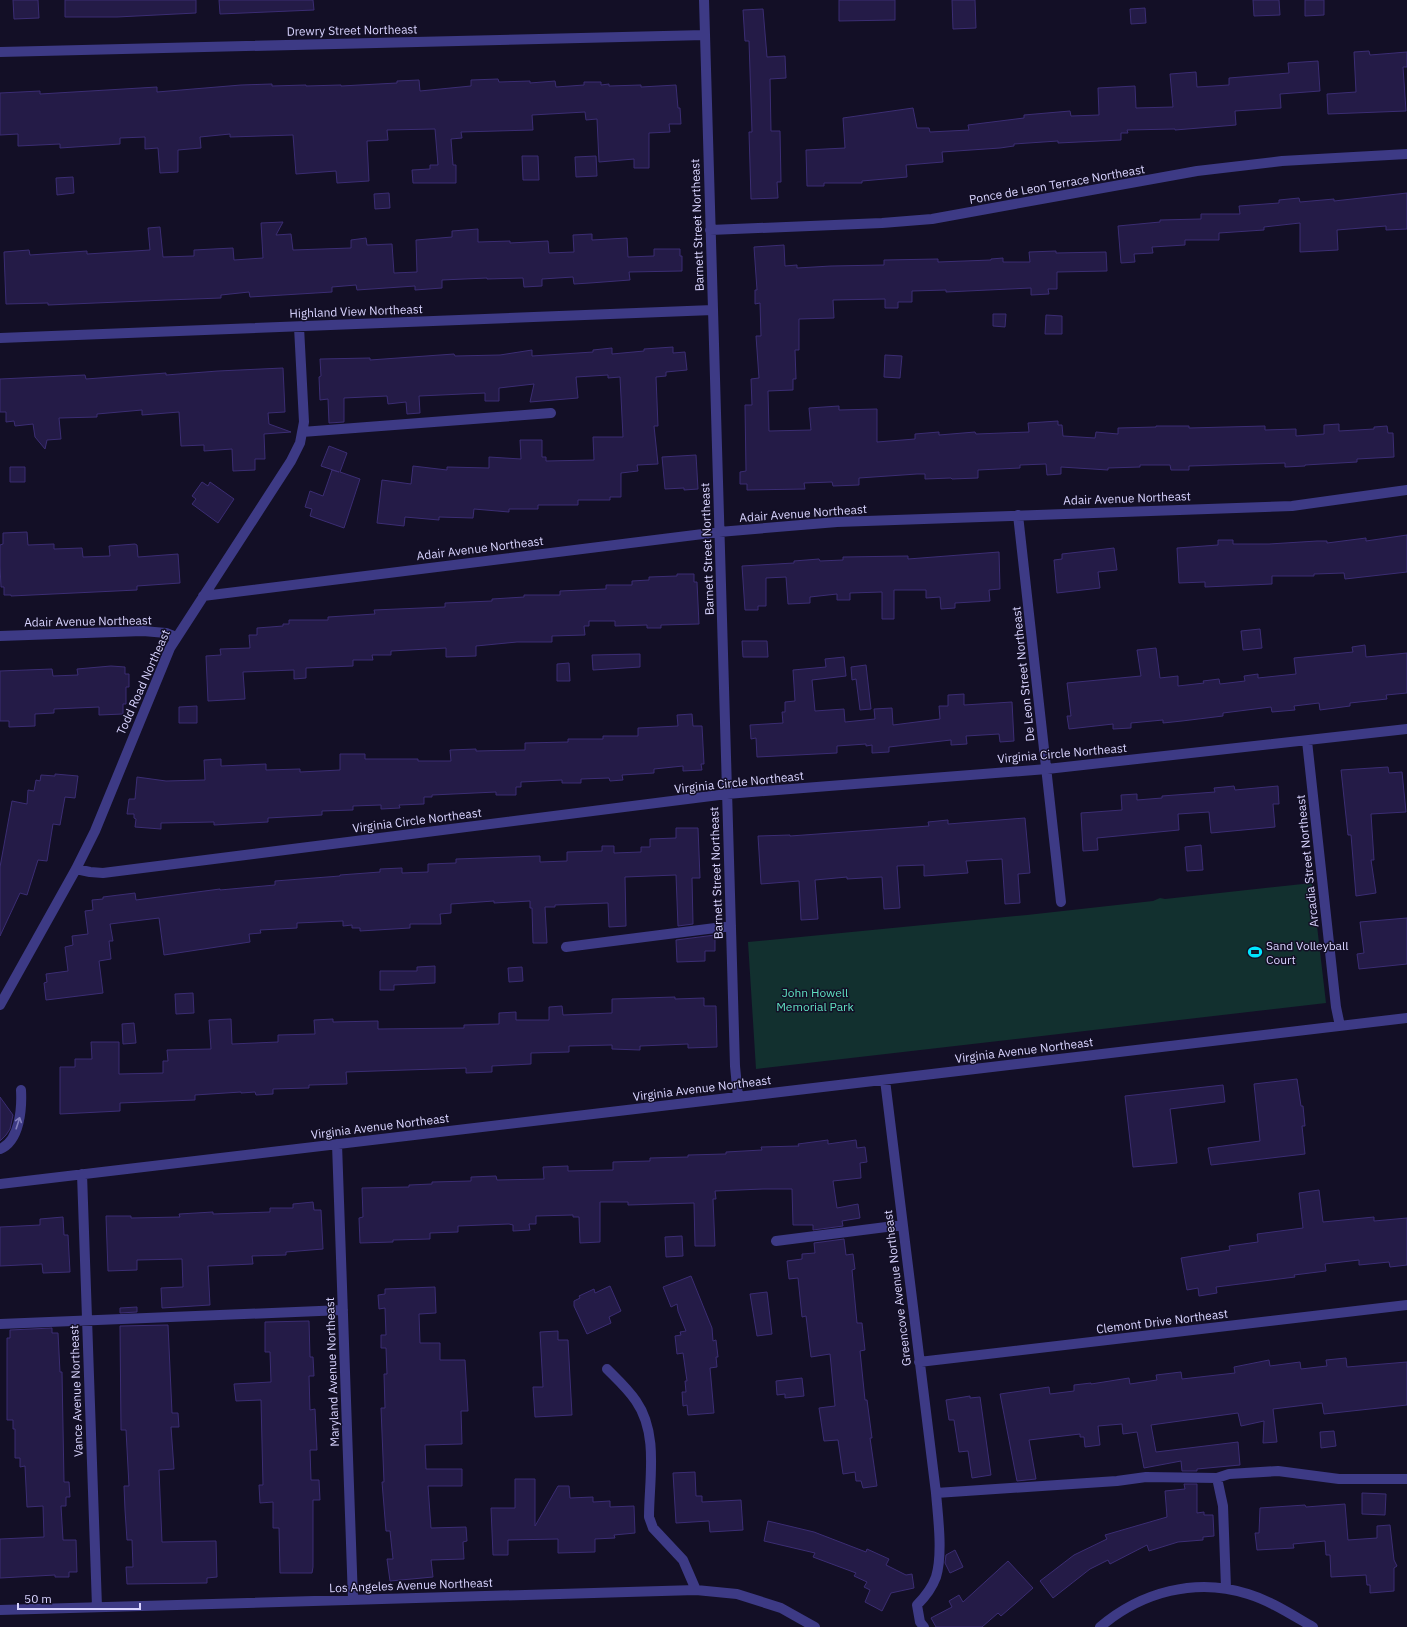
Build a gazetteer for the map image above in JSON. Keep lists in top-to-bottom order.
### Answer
{
  "streets": {
    "street": [
      "Drewry Street Northeast",
      "Ponce de Leon Terrace Northeast",
      "Barnett Street Northeast",
      "Highland View Northeast",
      "Adair Avenue Northeast",
      "De Leon Street Northeast",
      "Todd Road Northeast",
      "Virginia Circle Northeast",
      "Arcadia Street Northeast",
      "Virginia Avenue Northeast",
      "Greencove Avenue Northeast",
      "Clemont Drive Northeast",
      "Maryland Avenue Northeast",
      "Vance Avenue Northeast",
      "Los Angeles Avenue Northeast"
    ]
  },
  "crossings": [
    ["Drewry Street Northeast", "Barnett Street Northeast"],
    ["Ponce de Leon Terrace Northeast", "Barnett Street Northeast"],
    ["Barnett Street Northeast", "Highland View Northeast"],
    ["Barnett Street Northeast", "Adair Avenue Northeast"],
    ["Barnett Street Northeast", "Virginia Circle Northeast"],
    ["Barnett Street Northeast", "Virginia Avenue Northeast"],
    ["Highland View Northeast", "Todd Road Northeast"],
    ["Adair Avenue Northeast", "De Leon Street Northeast"],
    ["Adair Avenue Northeast", "Todd Road Northeast"],
    ["De Leon Street Northeast", "Virginia Circle Northeast"],
    ["Todd Road Northeast", "Virginia Circle Northeast"],
    ["Virginia Circle Northeast", "Arcadia Street Northeast"],
    ["Arcadia Street Northeast", "Virginia Avenue Northeast"],
    ["Virginia Avenue Northeast", "Greencove Avenue Northeast"],
    ["Virginia Avenue Northeast", "Maryland Avenue Northeast"],
    ["Virginia Avenue Northeast", "Vance Avenue Northeast"],
    ["Greencove Avenue Northeast", "Clemont Drive Northeast"],
    ["Maryland Avenue Northeast", "Los Angeles Avenue Northeast"],
    ["Vance Avenue Northeast", "Los Angeles Avenue Northeast"]
  ],
  "parks": ["John Howell Memorial Park"],
  "places": {
    "sports": ["Sand Volleyball Court"]
  },
  "scale_bar": "50 m"
}
